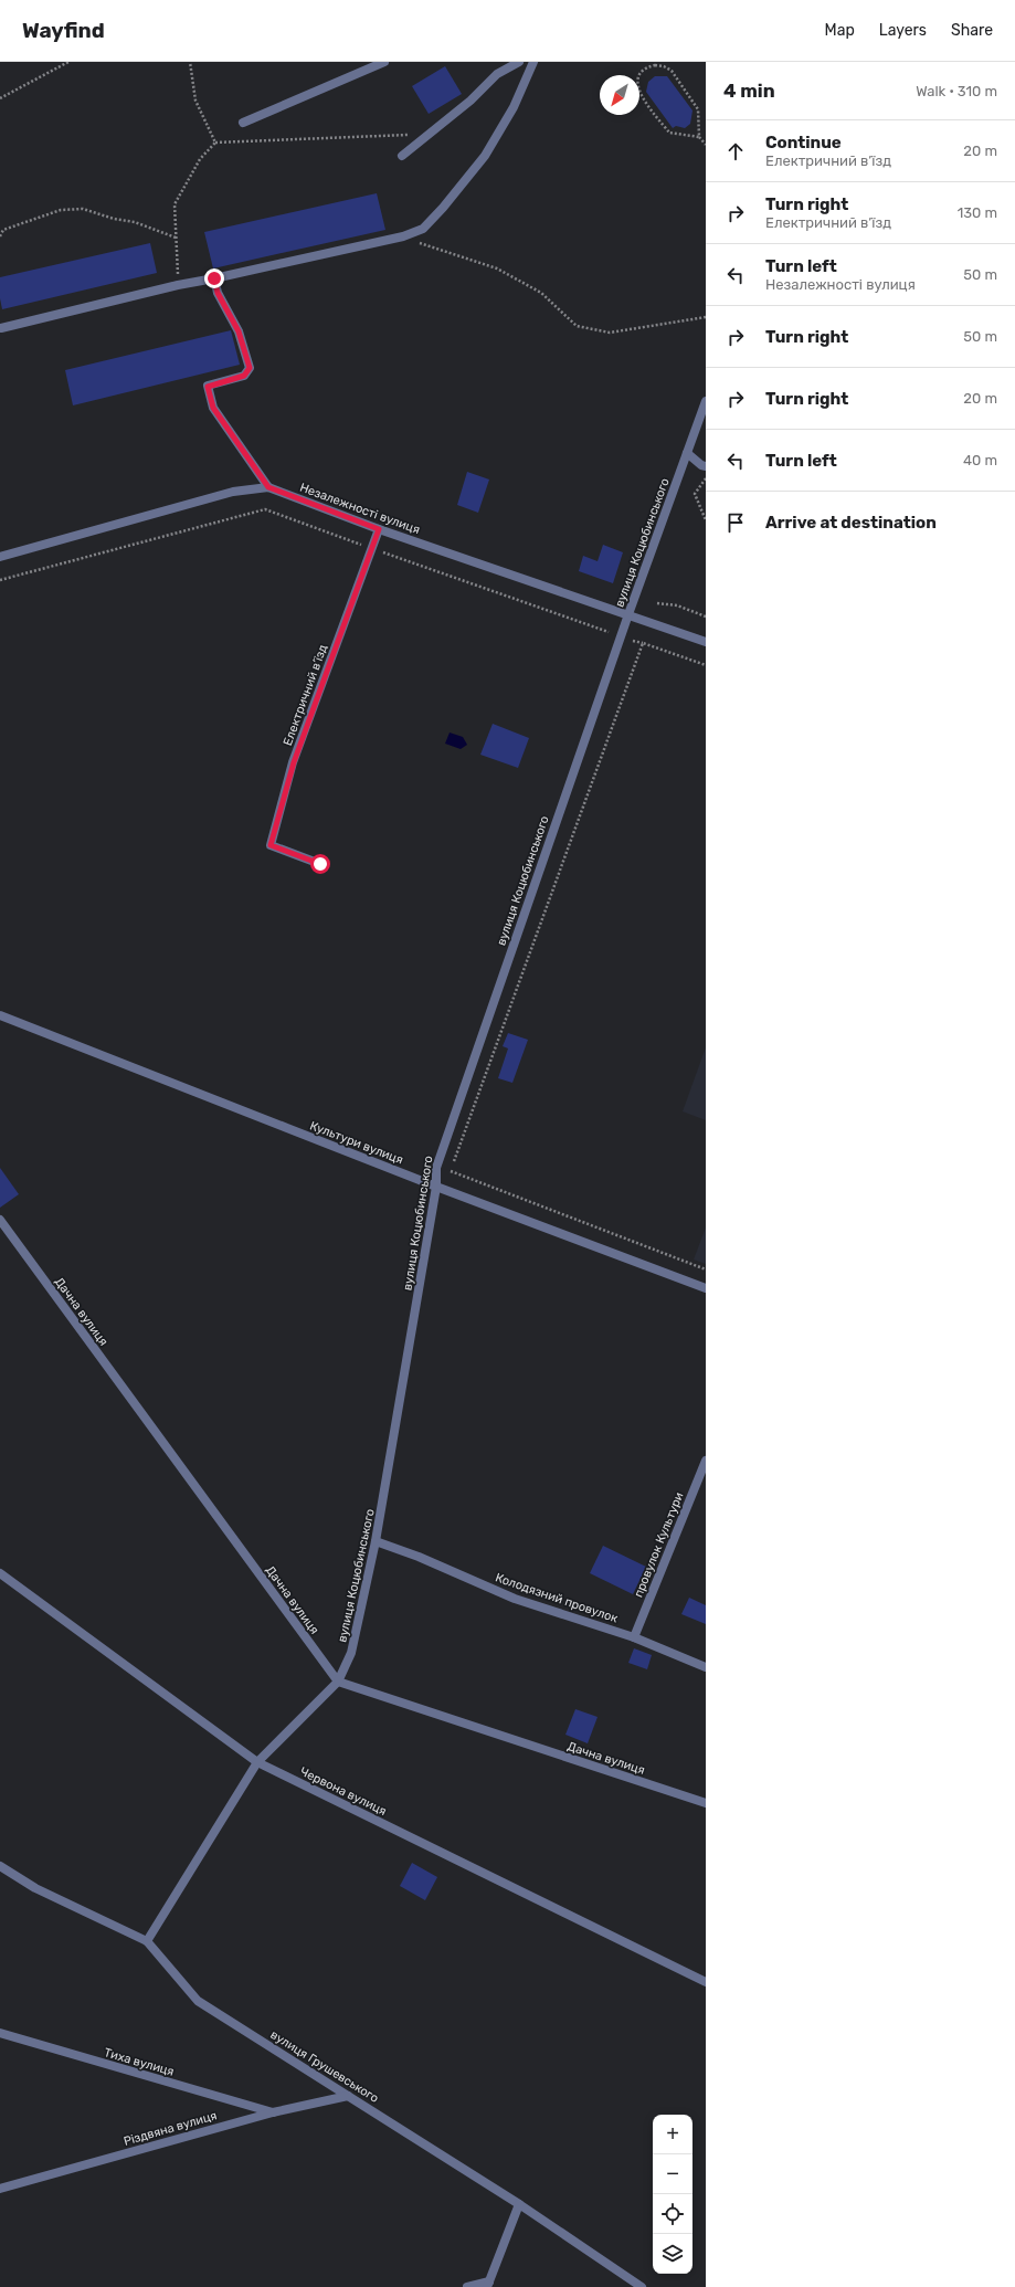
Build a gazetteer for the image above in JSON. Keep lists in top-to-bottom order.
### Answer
{
  "streets": {
    "street": [
      "Незалежності вулиця",
      "вулиця Коцюбинського",
      "Електричний в’їзд",
      "Культури вулиця",
      "Дачна вулиця",
      "провулок Культури",
      "Колодязний провулок",
      "Червона вулиця",
      "Тиха вулиця",
      "вулиця Грушевського",
      "Різдвяна вулиця"
    ]
  },
  "crossings": [
    ["Незалежності вулиця", "вулиця Коцюбинського"],
    ["Незалежності вулиця", "Електричний в’їзд"],
    ["вулиця Коцюбинського", "Культури вулиця"],
    ["вулиця Коцюбинського", "Дачна вулиця"],
    ["вулиця Коцюбинського", "Колодязний провулок"],
    ["вулиця Коцюбинського", "Червона вулиця"],
    ["вулиця Коцюбинського", "вулиця Грушевського"],
    ["провулок Культури", "Колодязний провулок"],
    ["Тиха вулиця", "Різдвяна вулиця"],
    ["вулиця Грушевського", "Різдвяна вулиця"]
  ],
  "north": "bottom left",
  "page": {
    "header": "Wayfind",
    "nav": ["Map", "Layers", "Share"],
    "heading": ["4 min", "Walk · 310 m"],
    "list": [
      ["Continue", "Електричний в’їзд", "20 m"],
      ["Turn right", "Електричний в’їзд", "130 m"],
      ["Turn left", "Незалежності вулиця", "50 m"],
      ["Turn right", "50 m"],
      ["Turn right", "20 m"],
      ["Turn left", "40 m"],
      "Arrive at destination"
    ],
    "map_buttons": ["+", "−"]
  }
}
